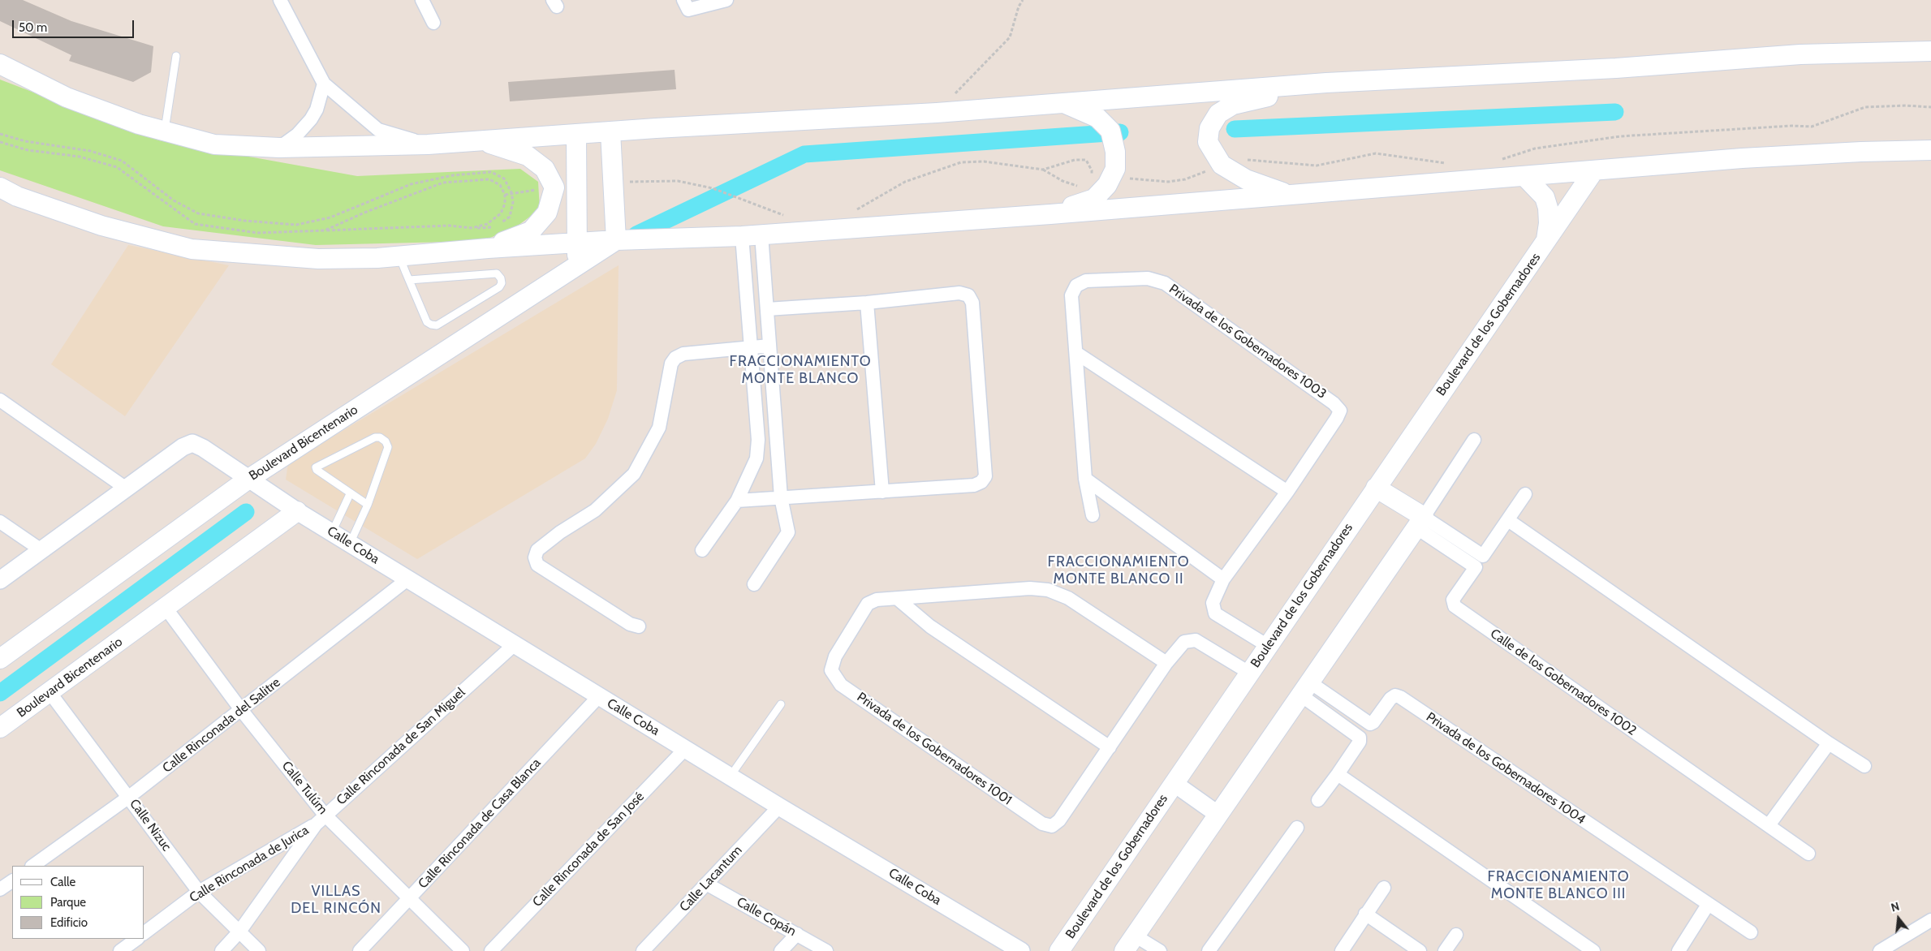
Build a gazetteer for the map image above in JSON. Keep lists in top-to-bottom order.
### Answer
{
  "streets": {
    "main road": ["Boulevard de los Gobernadores", "Boulevard Bicentenario"],
    "street": [
      "Privada de los Gobernadores 1003",
      "Calle Coba",
      "Calle de los Gobernadores 1002",
      "Calle Rinconada del Salitre",
      "Calle Rinconada de San Miguel",
      "Privada de los Gobernadores 1001",
      "Privada de los Gobernadores 1004",
      "Calle Tulúm",
      "Calle Rinconada de Casa Blanca",
      "Calle Nizuc",
      "Calle Rinconada de San José",
      "Calle Rinconada de Jurica",
      "Calle Lacantum",
      "Calle Copán"
    ]
  },
  "crossings": [
    ["Boulevard de los Gobernadores", "Privada de los Gobernadores 1003"],
    ["Boulevard de los Gobernadores", "Privada de los Gobernadores 1001"],
    ["Boulevard Bicentenario", "Calle Coba"],
    ["Boulevard Bicentenario", "Calle Tulúm"],
    ["Boulevard Bicentenario", "Calle Nizuc"],
    ["Calle Coba", "Calle Rinconada del Salitre"],
    ["Calle Coba", "Calle Rinconada de San Miguel"],
    ["Calle Coba", "Calle Rinconada de Casa Blanca"],
    ["Calle Coba", "Calle Rinconada de San José"],
    ["Calle Coba", "Calle Lacantum"],
    ["Calle Rinconada del Salitre", "Calle Tulúm"],
    ["Calle Rinconada del Salitre", "Calle Nizuc"],
    ["Calle Rinconada de San Miguel", "Calle Tulúm"],
    ["Calle Rinconada de San Miguel", "Calle Nizuc"],
    ["Calle Rinconada de San Miguel", "Calle Rinconada de Jurica"],
    ["Calle Tulúm", "Calle Rinconada de Casa Blanca"],
    ["Calle Tulúm", "Calle Rinconada de Jurica"],
    ["Calle Nizuc", "Calle Rinconada de Jurica"],
    ["Calle Lacantum", "Calle Copán"]
  ],
  "districts": [
    "FRACCIONAMIENTO MONTE BLANCO",
    "FRACCIONAMIENTO MONTE BLANCO II",
    "FRACCIONAMIENTO MONTE BLANCO III",
    "VILLAS DEL RINCÓN"
  ],
  "legend": ["Calle", "Parque", "Edificio"],
  "scale_bar": "50 m",
  "north": "top"
}
